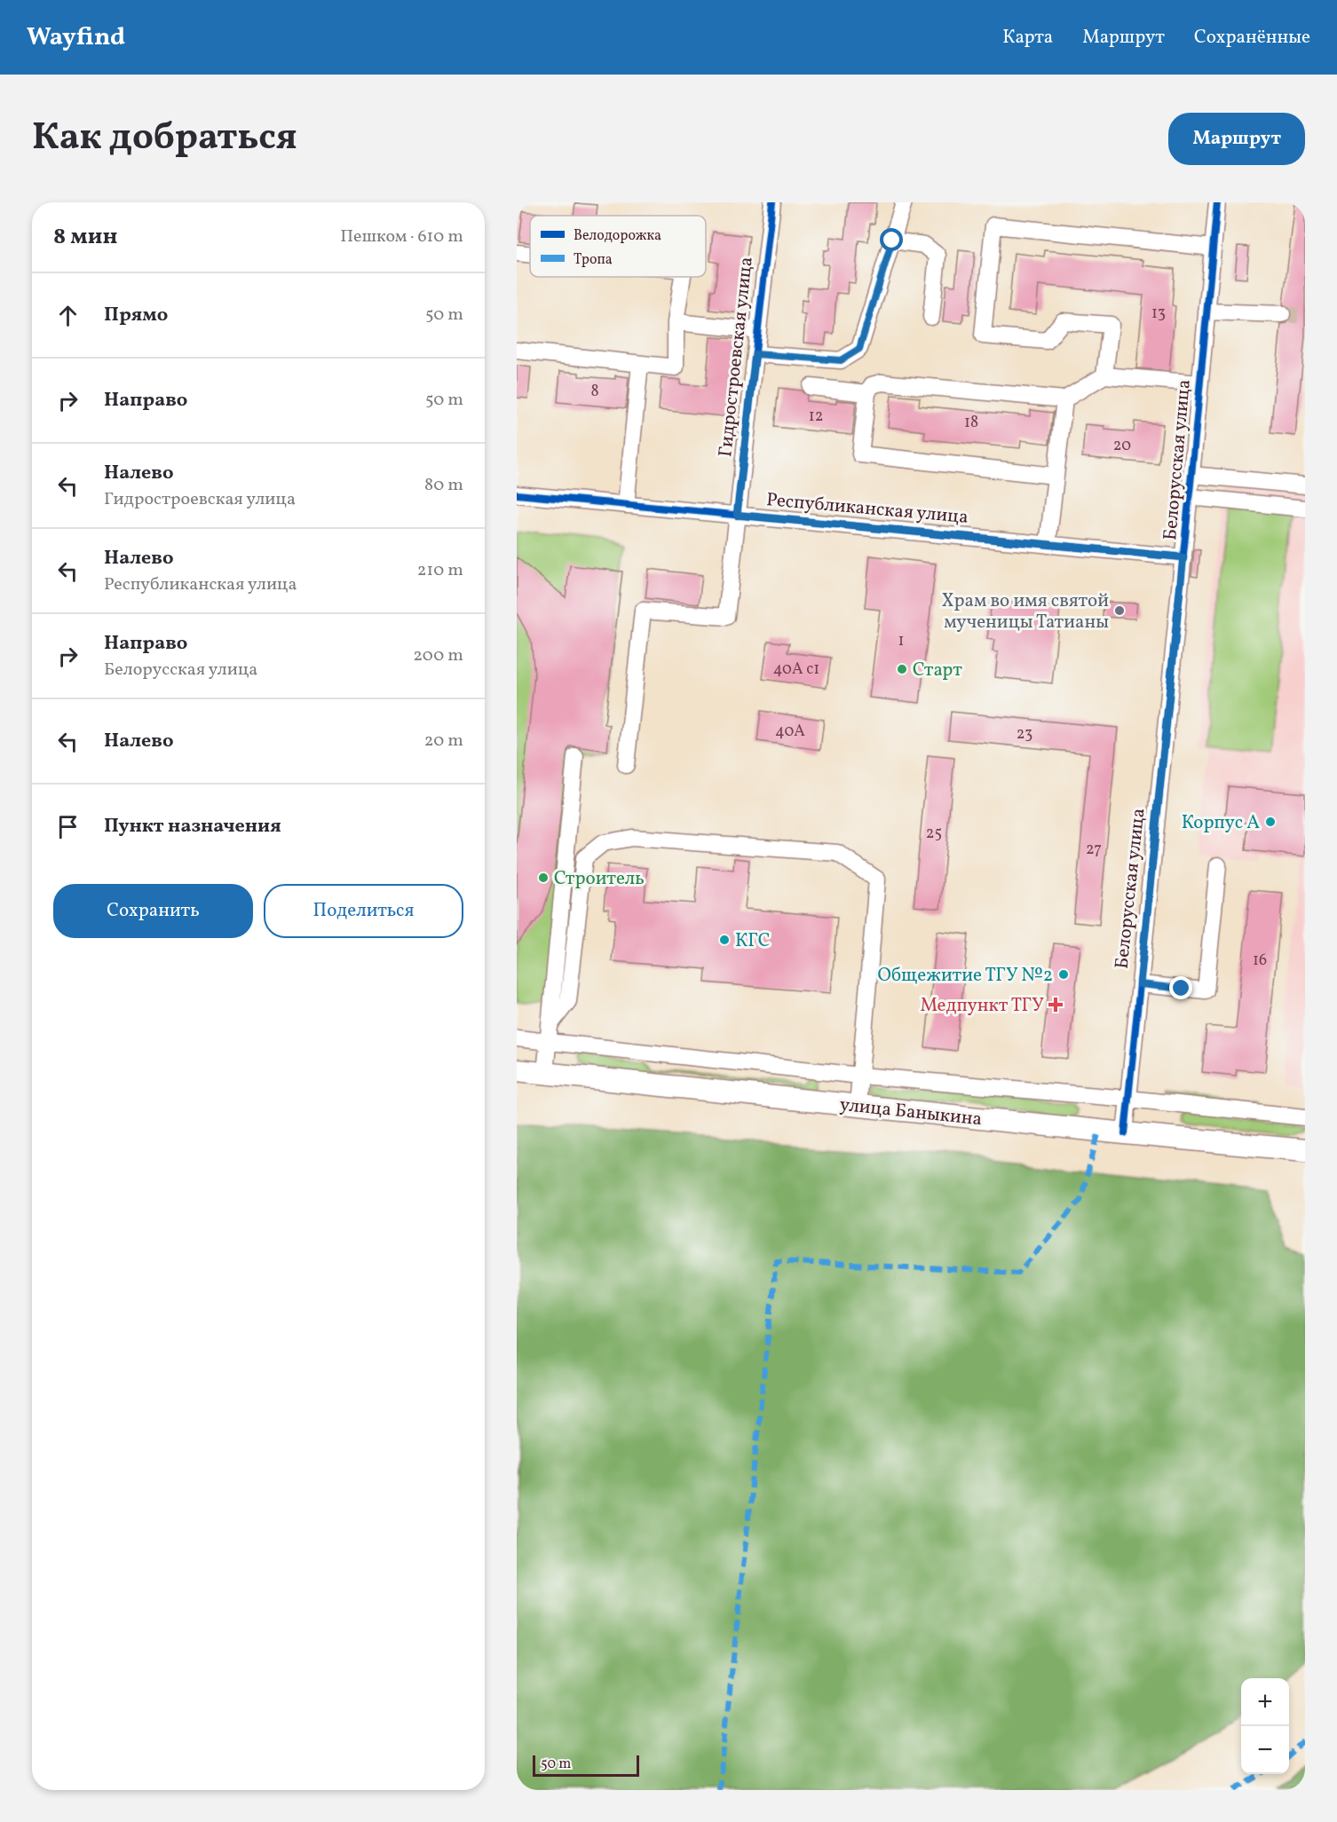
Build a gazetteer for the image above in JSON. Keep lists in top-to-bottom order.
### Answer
{
  "streets": {
    "main road": ["улица Баныкина"],
    "street": ["Гидростроевская улица", "Белорусская улица", "Республиканская улица"]
  },
  "crossings": [
    ["Гидростроевская улица", "Республиканская улица"],
    ["Белорусская улица", "Республиканская улица"],
    ["Белорусская улица", "улица Баныкина"]
  ],
  "places": {
    "other": [
      "Храм во имя святой мученицы Татианы",
      "Старт",
      "Корпус А",
      "Строитель",
      "КГС",
      "Общежитие ТГУ №2"
    ],
    "health": ["Медпункт ТГУ"]
  },
  "house_numbers": [
    "13",
    "8",
    "12",
    "18",
    "20",
    "1",
    "40А с1",
    "40А",
    "23",
    "25",
    "27",
    "16"
  ],
  "legend": ["Велодорожка", "Тропа"],
  "scale_bar": "50 m",
  "page": {
    "header": "Wayfind",
    "nav": ["Карта", "Маршрут", "Сохранённые"],
    "title": "Как добраться",
    "buttons": [
      "Маршрут",
      ["Сохранить", "Поделиться"]
    ],
    "heading": ["8 мин", "Пешком · 610 m"],
    "list": [
      ["Прямо", "50 m"],
      ["Направо", "50 m"],
      ["Налево", "Гидростроевская улица", "80 m"],
      ["Налево", "Республиканская улица", "210 m"],
      ["Направо", "Белорусская улица", "200 m"],
      ["Налево", "20 m"],
      "Пункт назначения"
    ],
    "map_buttons": ["+", "−"],
    "scale": "50 m"
  }
}
